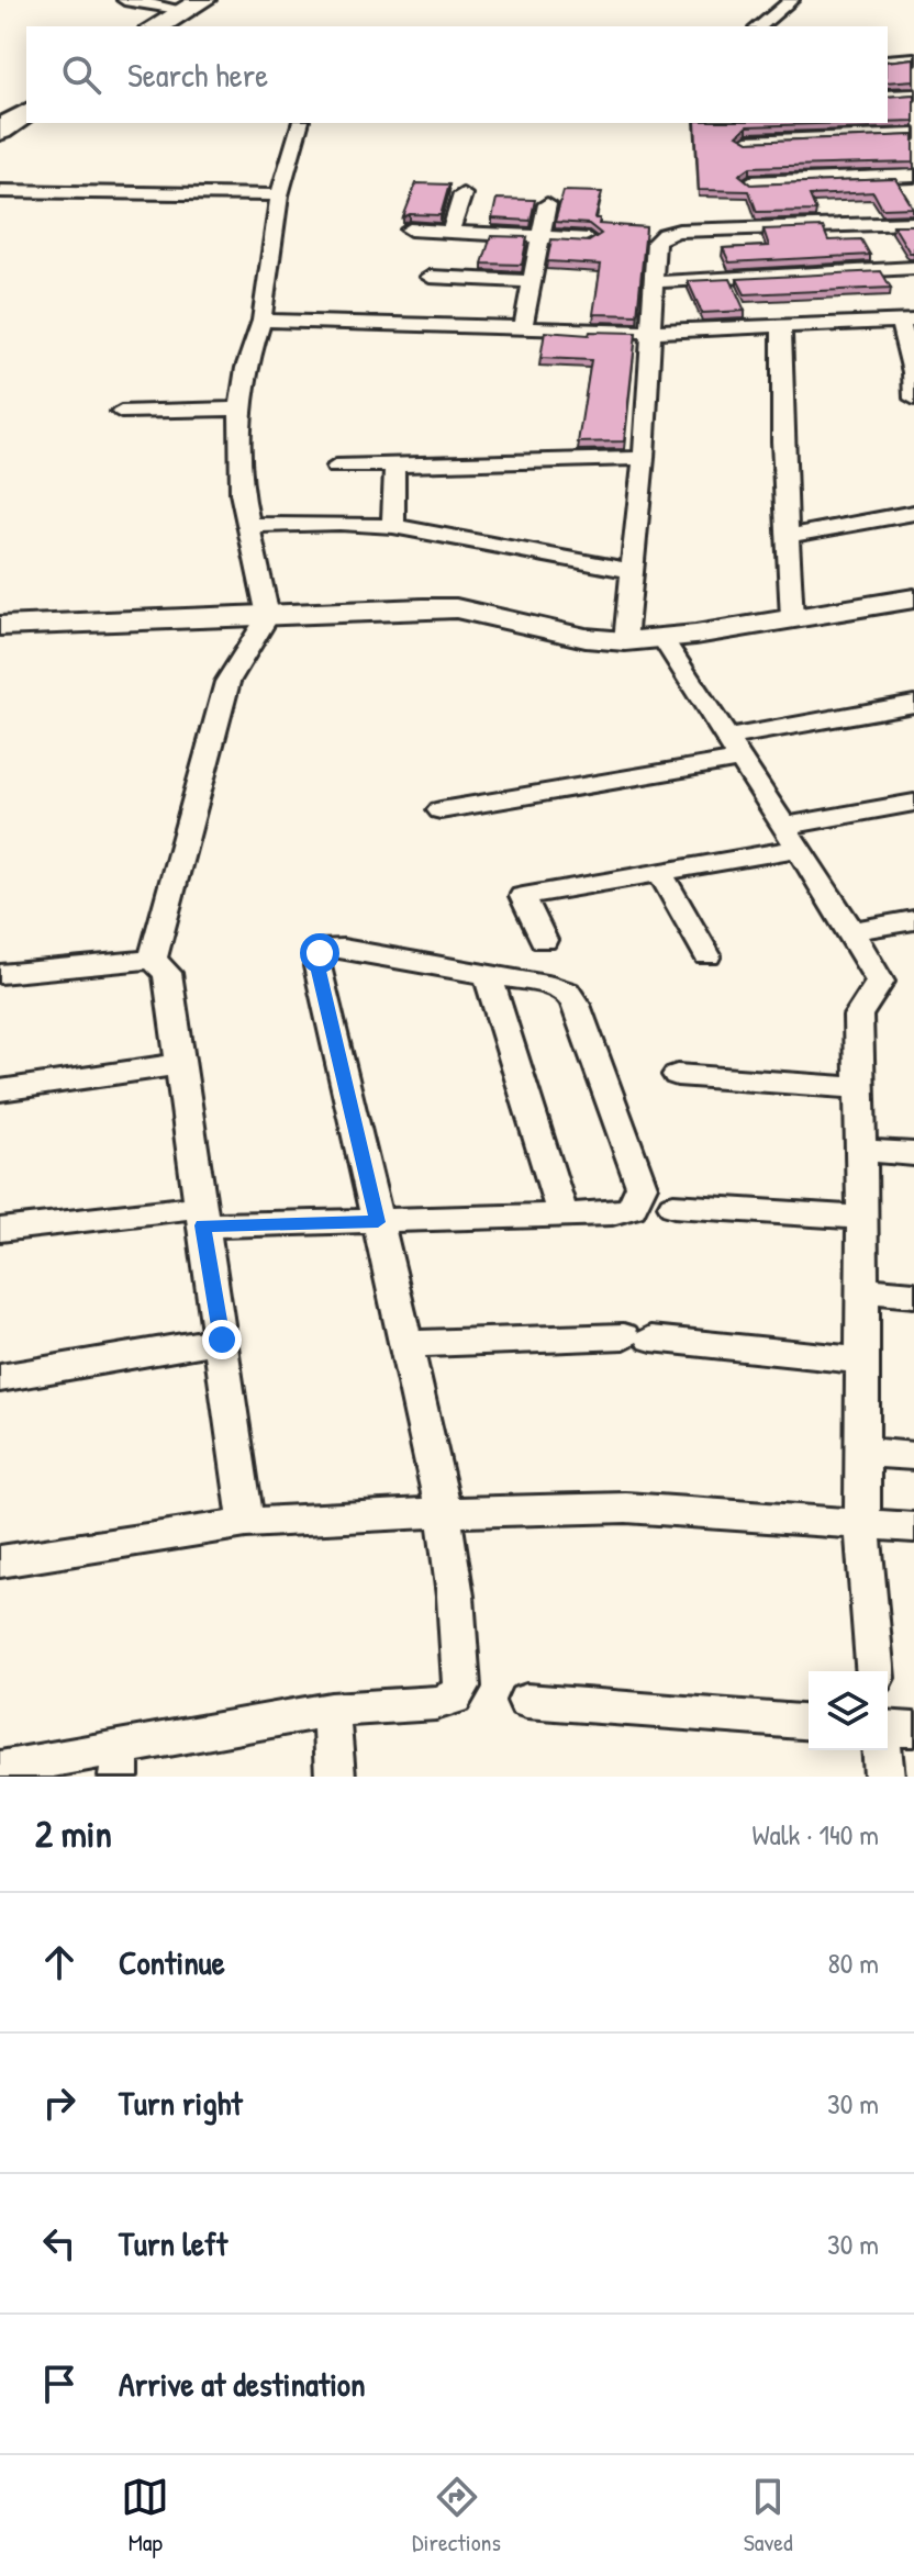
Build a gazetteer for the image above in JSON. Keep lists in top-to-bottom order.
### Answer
{
  "page": {
    "search": "Search here",
    "heading": ["2 min", "Walk · 140 m"],
    "list": [
      ["Continue", "80 m"],
      ["Turn right", "30 m"],
      ["Turn left", "30 m"],
      "Arrive at destination"
    ],
    "nav": ["Map", "Directions", "Saved"]
  }
}
